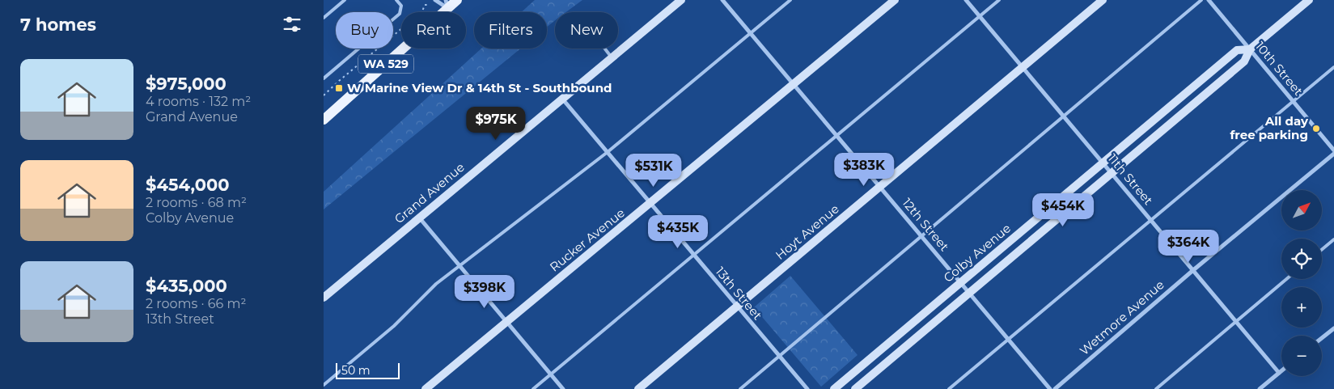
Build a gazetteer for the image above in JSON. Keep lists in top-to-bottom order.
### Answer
{
  "streets": {
    "main road": ["WA 529"],
    "street": [
      "10th Street",
      "11th Street",
      "Grand Avenue",
      "12th Street",
      "Hoyt Avenue",
      "Rucker Avenue",
      "Colby Avenue",
      "13th Street",
      "Wetmore Avenue"
    ]
  },
  "crossings": [
    ["10th Street", "Colby Avenue"],
    ["11th Street", "Hoyt Avenue"],
    ["11th Street", "Colby Avenue"],
    ["11th Street", "Wetmore Avenue"],
    ["Grand Avenue", "13th Street"],
    ["12th Street", "Hoyt Avenue"],
    ["12th Street", "Rucker Avenue"],
    ["12th Street", "Colby Avenue"],
    ["Hoyt Avenue", "13th Street"],
    ["Rucker Avenue", "13th Street"]
  ],
  "places": {
    "transit": ["W Marine View Dr & 14th St - Southbound"],
    "other": ["All day free parking"]
  },
  "scale_bar": "50 m",
  "north": "top right",
  "page": {
    "heading": "7 homes",
    "chip": [
      "Buy",
      "Rent",
      "Filters",
      "New"
    ],
    "list": [
      {
        "name": "$975,000",
        "note": "4 rooms · 132 m² · Grand Avenue"
      },
      {
        "name": "$454,000",
        "note": "2 rooms · 68 m² · Colby Avenue"
      },
      {
        "name": "$435,000",
        "note": "2 rooms · 66 m² · 13th Street"
      }
    ],
    "price": [
      "$975K",
      "$383K",
      "$531K",
      "$454K",
      "$435K",
      "$364K",
      "$398K"
    ],
    "map_buttons": ["+", "−"],
    "scale": "50 m"
  }
}
